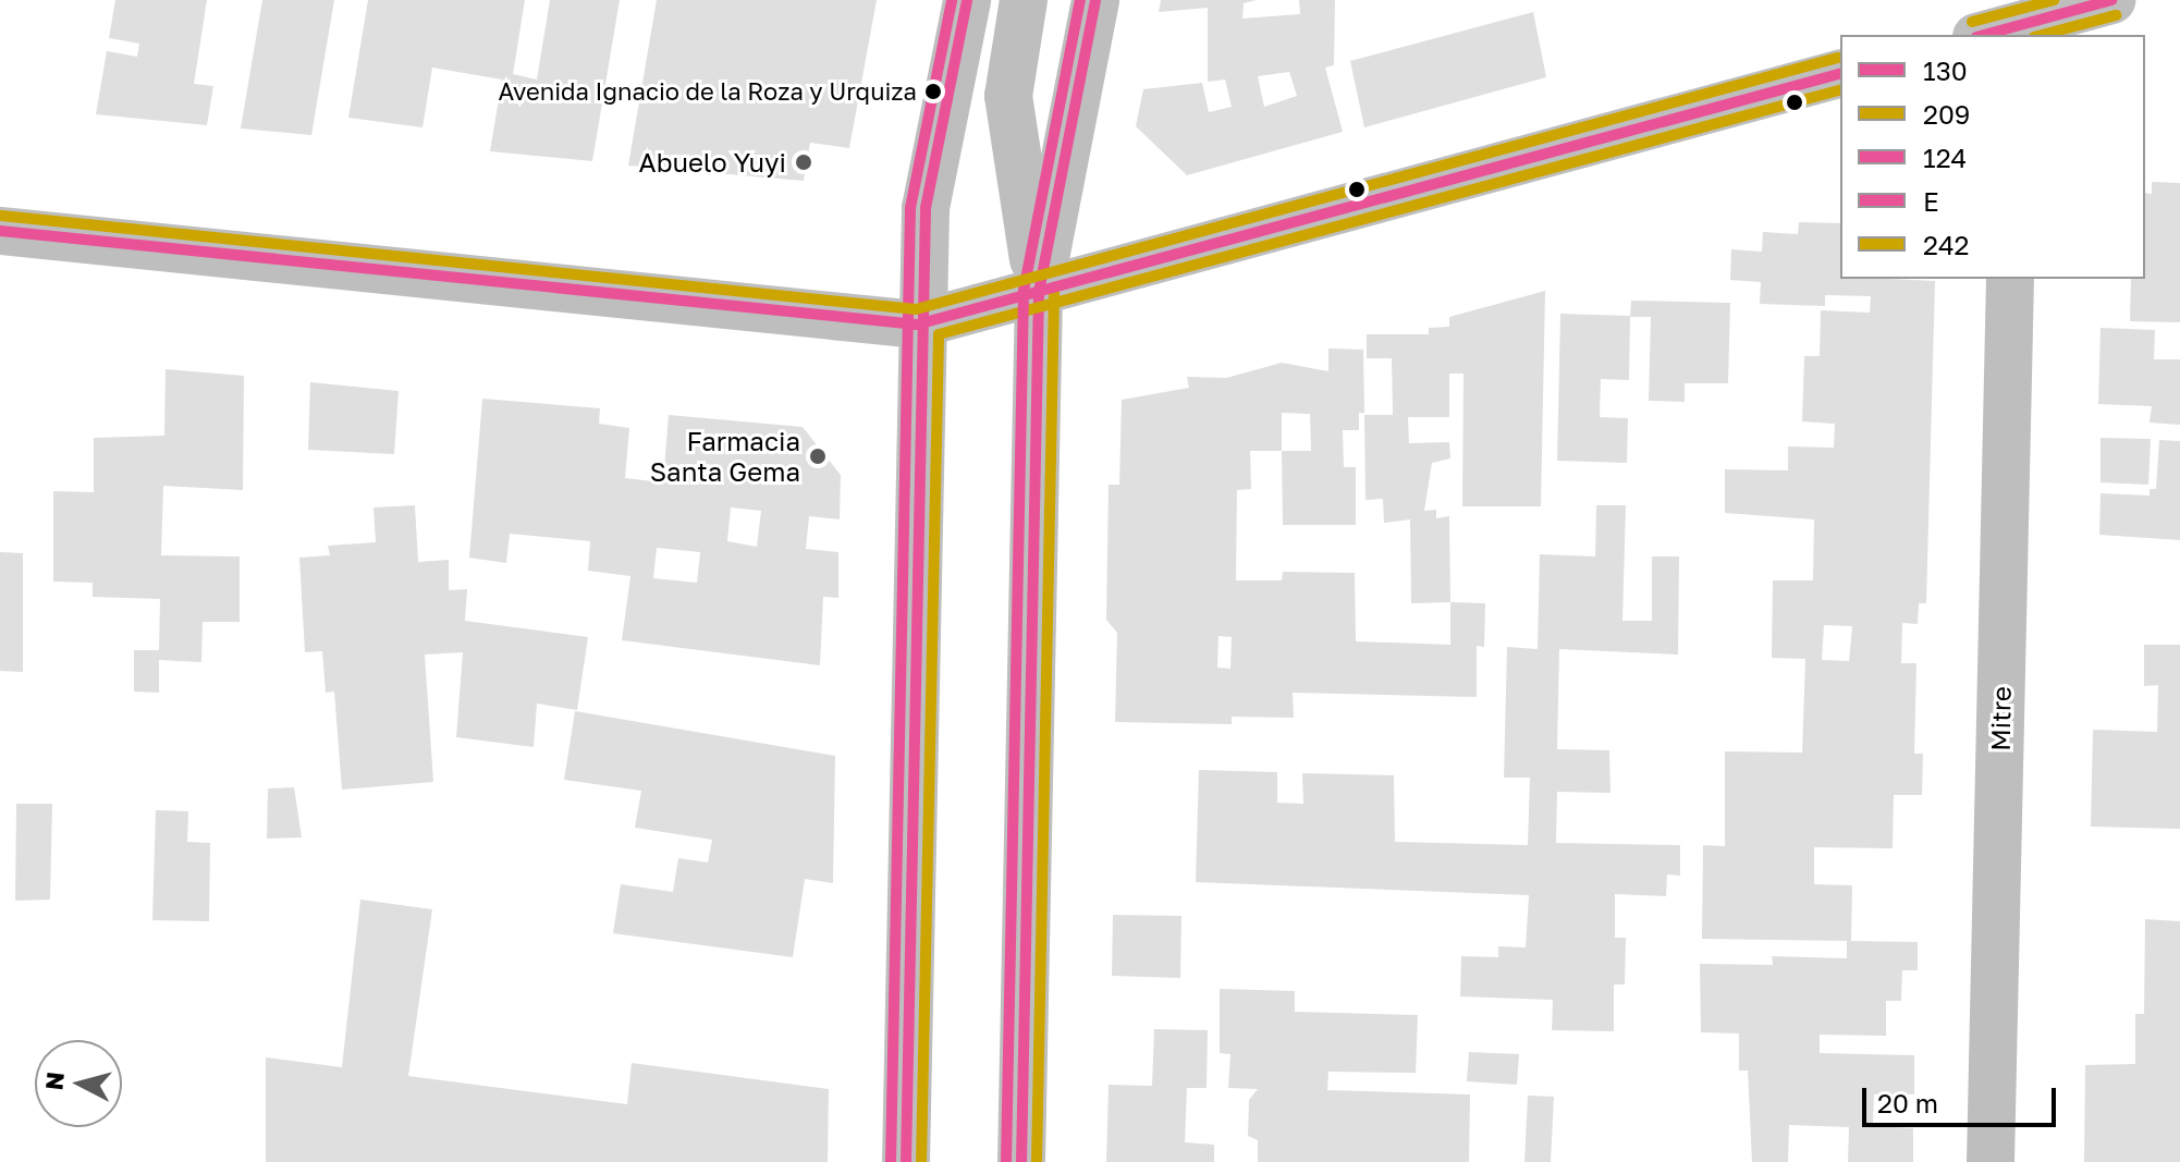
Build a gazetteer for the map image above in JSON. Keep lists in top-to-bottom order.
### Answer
{
  "streets": {
    "street": ["Mitre"]
  },
  "places": ["Avenida Ignacio de la Roza y Urquiza", "Abuelo Yuyi", "Farmacia Santa Gema"],
  "lines": [
    "transit line 130",
    "transit line 124",
    "transit line E",
    "transit line 242",
    "transit line 209"
  ],
  "legend": [
    "130",
    "209",
    "124",
    "E",
    "242"
  ],
  "scale_bar": "20 m",
  "north": "left"
}
